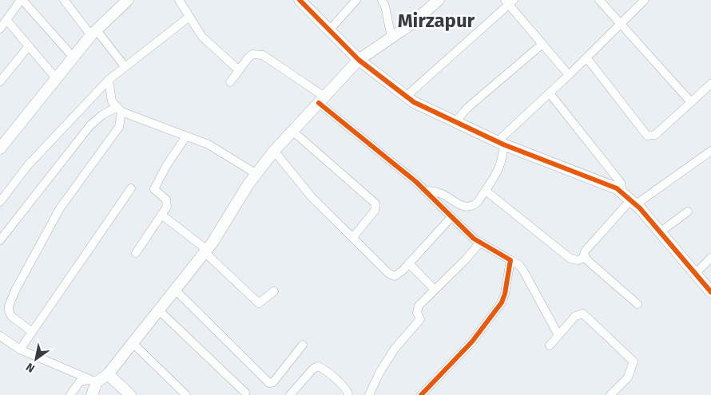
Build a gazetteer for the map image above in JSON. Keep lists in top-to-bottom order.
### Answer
{
  "districts": ["Mirzapur"],
  "north": "bottom left"
}
